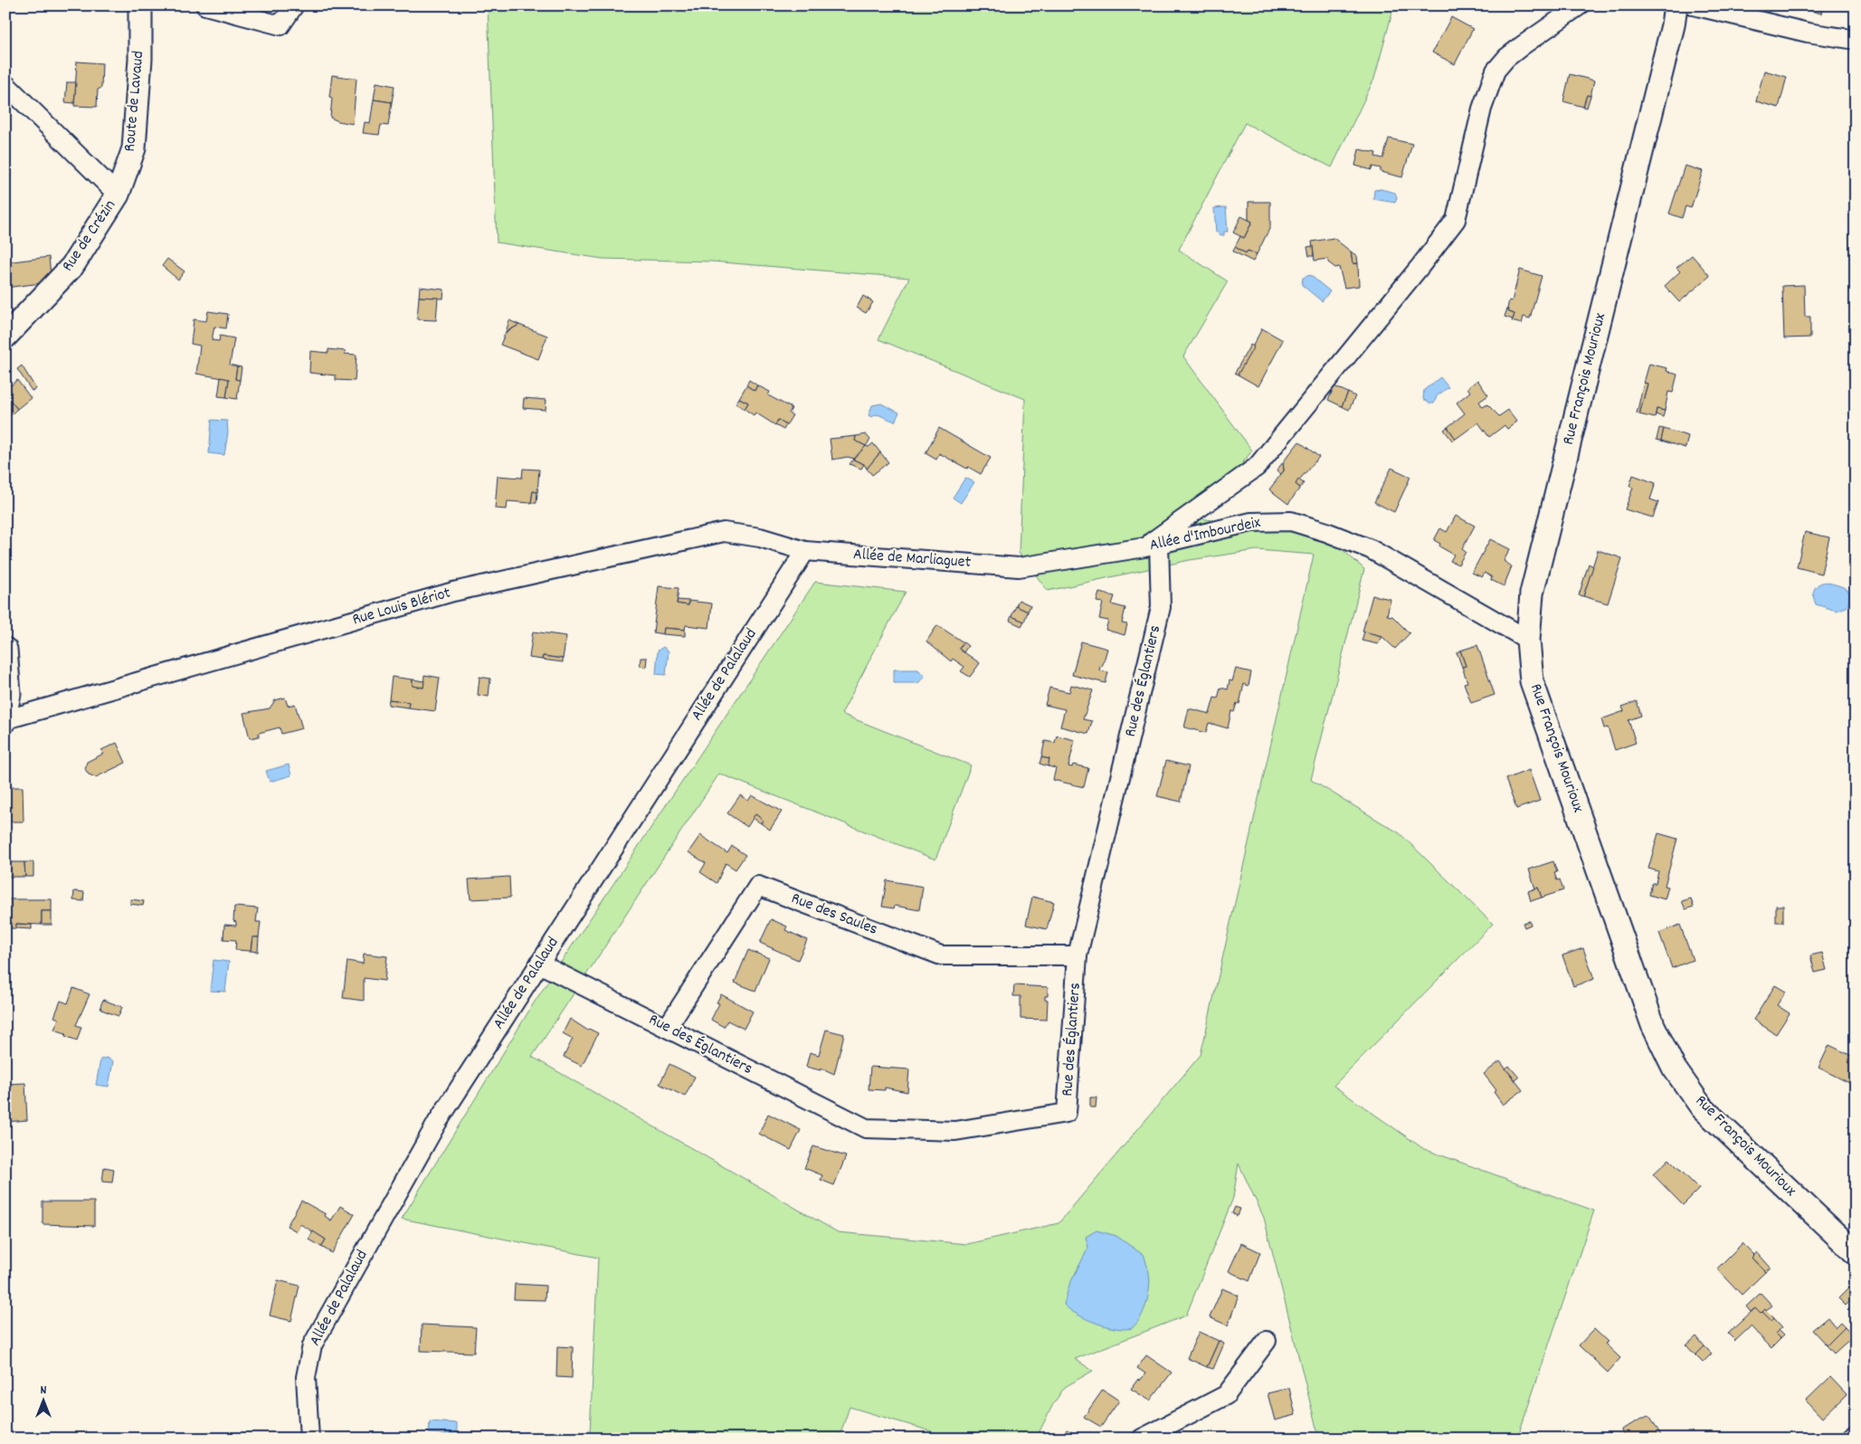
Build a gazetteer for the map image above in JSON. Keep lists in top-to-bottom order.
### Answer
{
  "streets": {
    "street": [
      "Route de Lavaud",
      "Rue de Crézin",
      "Rue François Mourioux",
      "Allée d'Imbourdeix",
      "Allée de Marliaguet",
      "Rue Louis Blériot",
      "Allée de Palalaud",
      "Rue des Églantiers",
      "Rue des Saules"
    ]
  },
  "crossings": [
    ["Route de Lavaud", "Rue de Crézin"],
    ["Rue François Mourioux", "Allée d'Imbourdeix"],
    ["Allée d'Imbourdeix", "Allée de Marliaguet"],
    ["Allée d'Imbourdeix", "Rue des Églantiers"],
    ["Allée de Marliaguet", "Rue Louis Blériot"],
    ["Allée de Marliaguet", "Allée de Palalaud"],
    ["Rue Louis Blériot", "Allée de Palalaud"],
    ["Allée de Palalaud", "Rue des Églantiers"],
    ["Rue des Églantiers", "Rue des Saules"]
  ],
  "north": "top"
}
